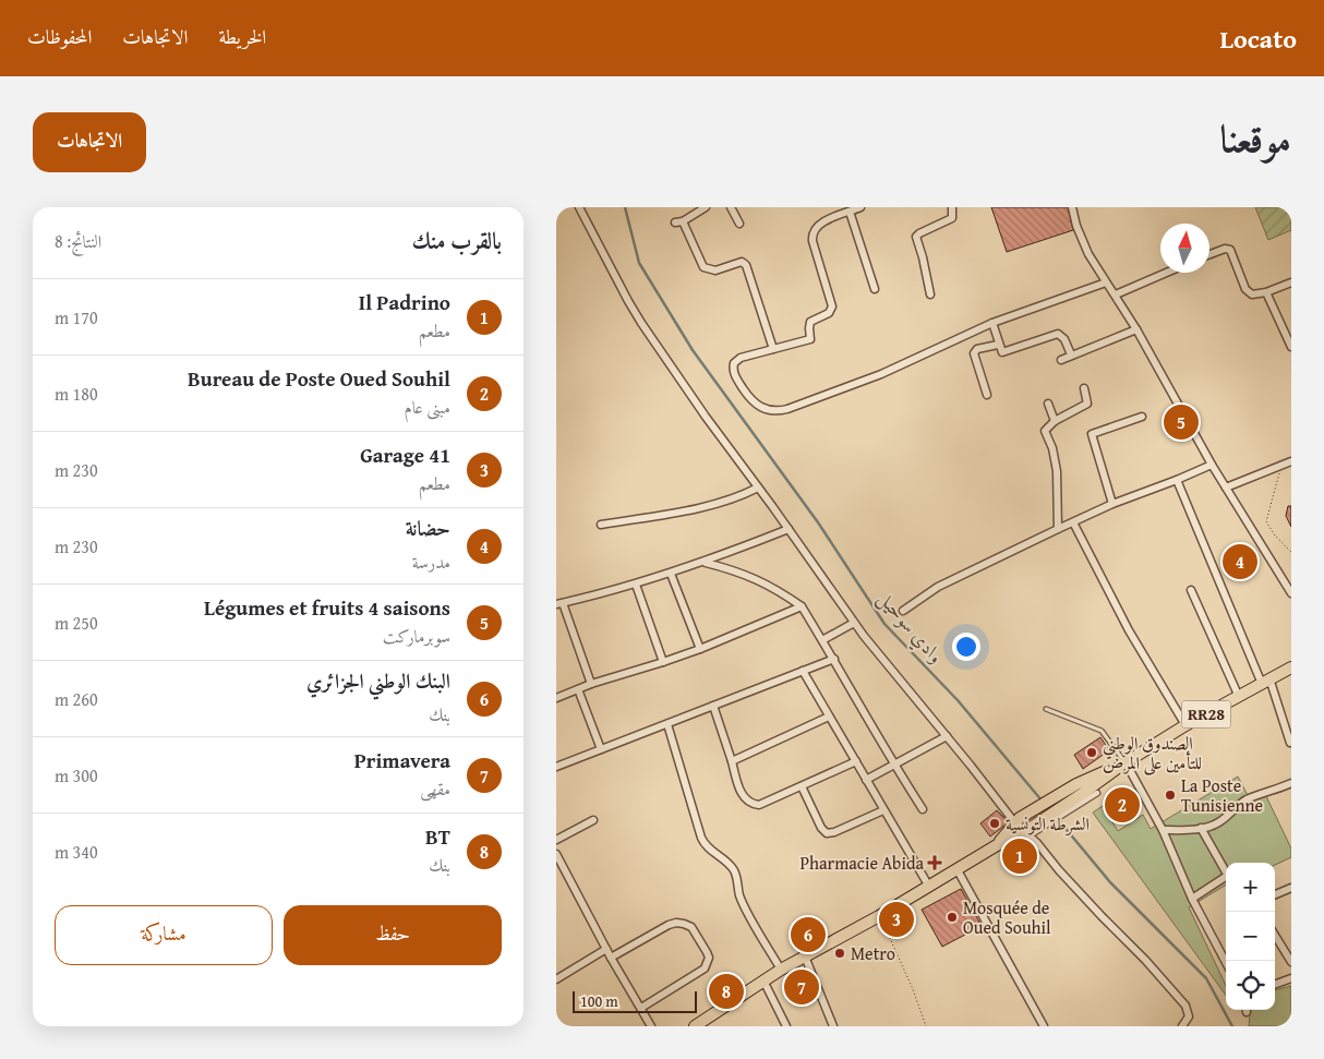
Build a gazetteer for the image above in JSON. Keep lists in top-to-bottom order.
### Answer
{
  "streets": {
    "main road": ["RR28"]
  },
  "water": ["وادي سوحيل"],
  "places": {
    "other": [
      "الصندوق الوطني للتأمين على المرض",
      "La Poste Tunisienne",
      "الشرطة التونسية",
      "Mosquée de Oued Souhil",
      "Metro"
    ],
    "health": ["Pharmacie Abida"]
  },
  "scale_bar": "100 m",
  "north": "top",
  "page": {
    "header": "Locato",
    "nav": ["الخريطة", "الاتجاهات", "المحفوظات"],
    "title": "موقعنا",
    "buttons": [
      "الاتجاهات",
      ["حفظ", "مشاركة"]
    ],
    "heading": ["بالقرب منك", "النتائج: 8"],
    "list": [
      {
        "mark": "1",
        "name": "Il Padrino",
        "note": "مطعم",
        "value": "170 m"
      },
      {
        "mark": "2",
        "name": "Bureau de Poste Oued Souhil",
        "note": "مبنى عام",
        "value": "180 m"
      },
      {
        "mark": "3",
        "name": "Garage 41",
        "note": "مطعم",
        "value": "230 m"
      },
      {
        "mark": "4",
        "name": "حضانة",
        "note": "مدرسة",
        "value": "230 m"
      },
      {
        "mark": "5",
        "name": "Légumes et fruits 4 saisons",
        "note": "سوبرماركت",
        "value": "250 m"
      },
      {
        "mark": "6",
        "name": "البنك الوطني الجزائري",
        "note": "بنك",
        "value": "260 m"
      },
      {
        "mark": "7",
        "name": "Primavera",
        "note": "مقهى",
        "value": "300 m"
      },
      {
        "mark": "8",
        "name": "BT",
        "note": "بنك",
        "value": "340 m"
      }
    ],
    "pins": [
      "5",
      "4",
      "2",
      "1",
      "3",
      "6",
      "7",
      "8"
    ],
    "map_buttons": ["+", "−"],
    "scale": "100 m"
  }
}
